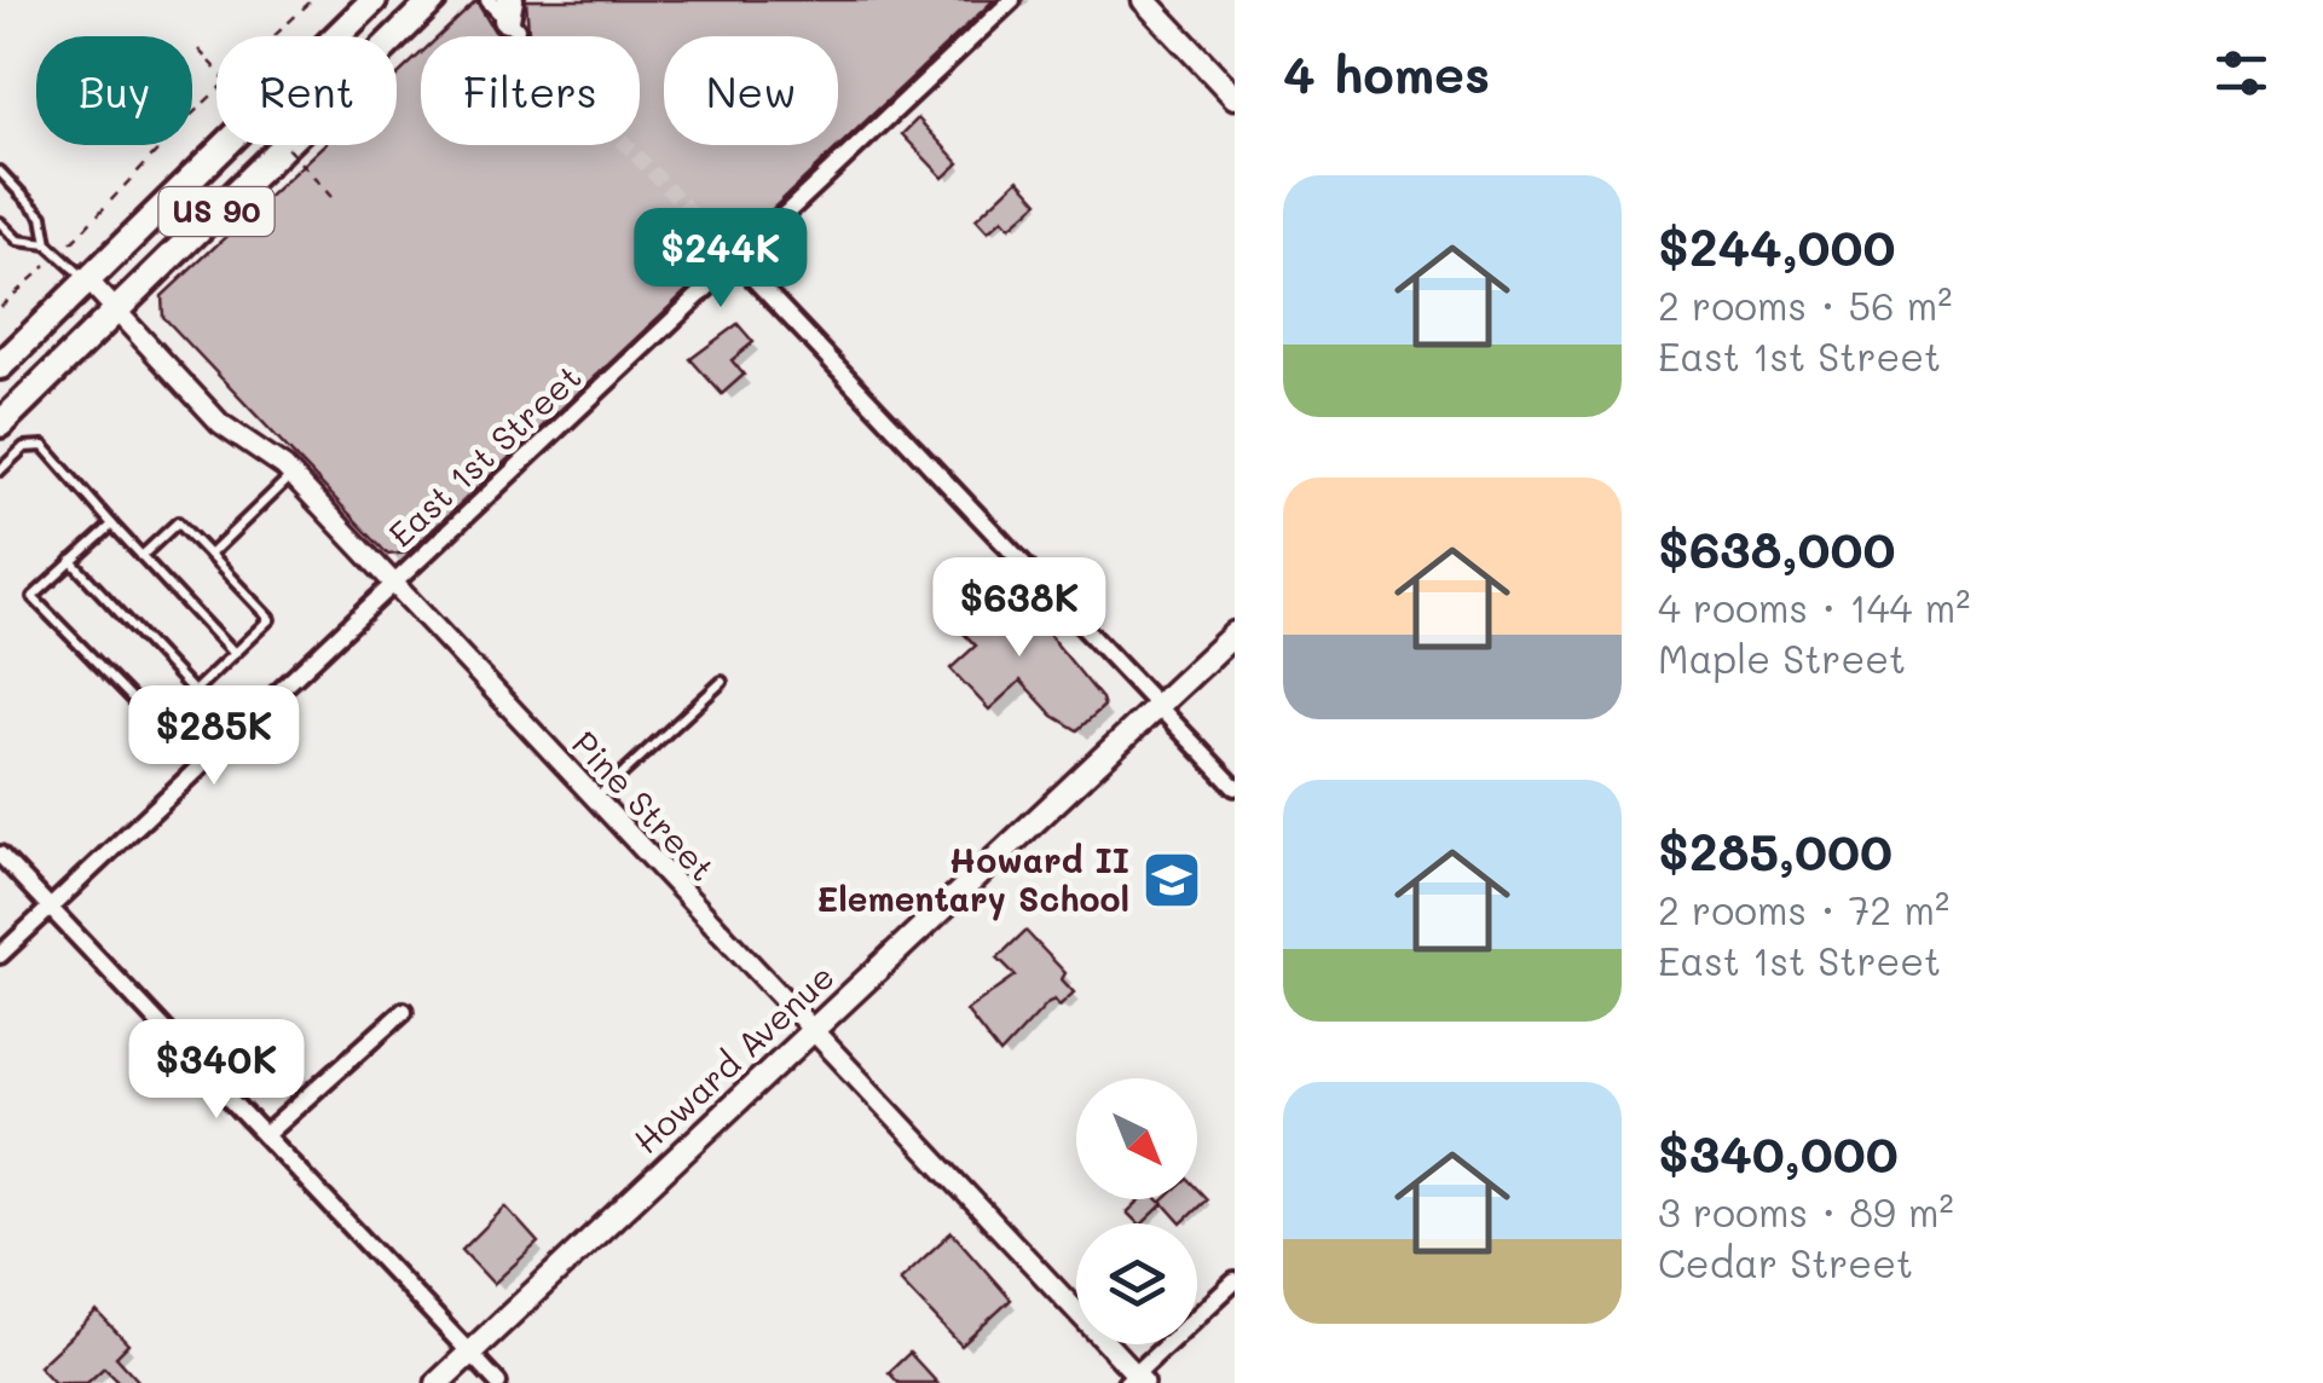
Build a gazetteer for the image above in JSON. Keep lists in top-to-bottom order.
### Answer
{
  "streets": {
    "main road": ["US 90", "Howard Avenue"],
    "street": ["East 1st Street", "Pine Street"]
  },
  "crossings": [
    ["US 90", "Pine Street"],
    ["East 1st Street", "Pine Street"],
    ["Pine Street", "Howard Avenue"]
  ],
  "places": {
    "school or university": ["Howard II Elementary School"]
  },
  "north": "bottom right",
  "page": {
    "heading": "4 homes",
    "chip": [
      "Buy",
      "Rent",
      "Filters",
      "New"
    ],
    "list": [
      {
        "name": "$244,000",
        "note": "2 rooms · 56 m² · East 1st Street"
      },
      {
        "name": "$638,000",
        "note": "4 rooms · 144 m² · Maple Street"
      },
      {
        "name": "$285,000",
        "note": "2 rooms · 72 m² · East 1st Street"
      },
      {
        "name": "$340,000",
        "note": "3 rooms · 89 m² · Cedar Street"
      }
    ],
    "price": [
      "$244K",
      "$638K",
      "$285K",
      "$340K"
    ]
  }
}
